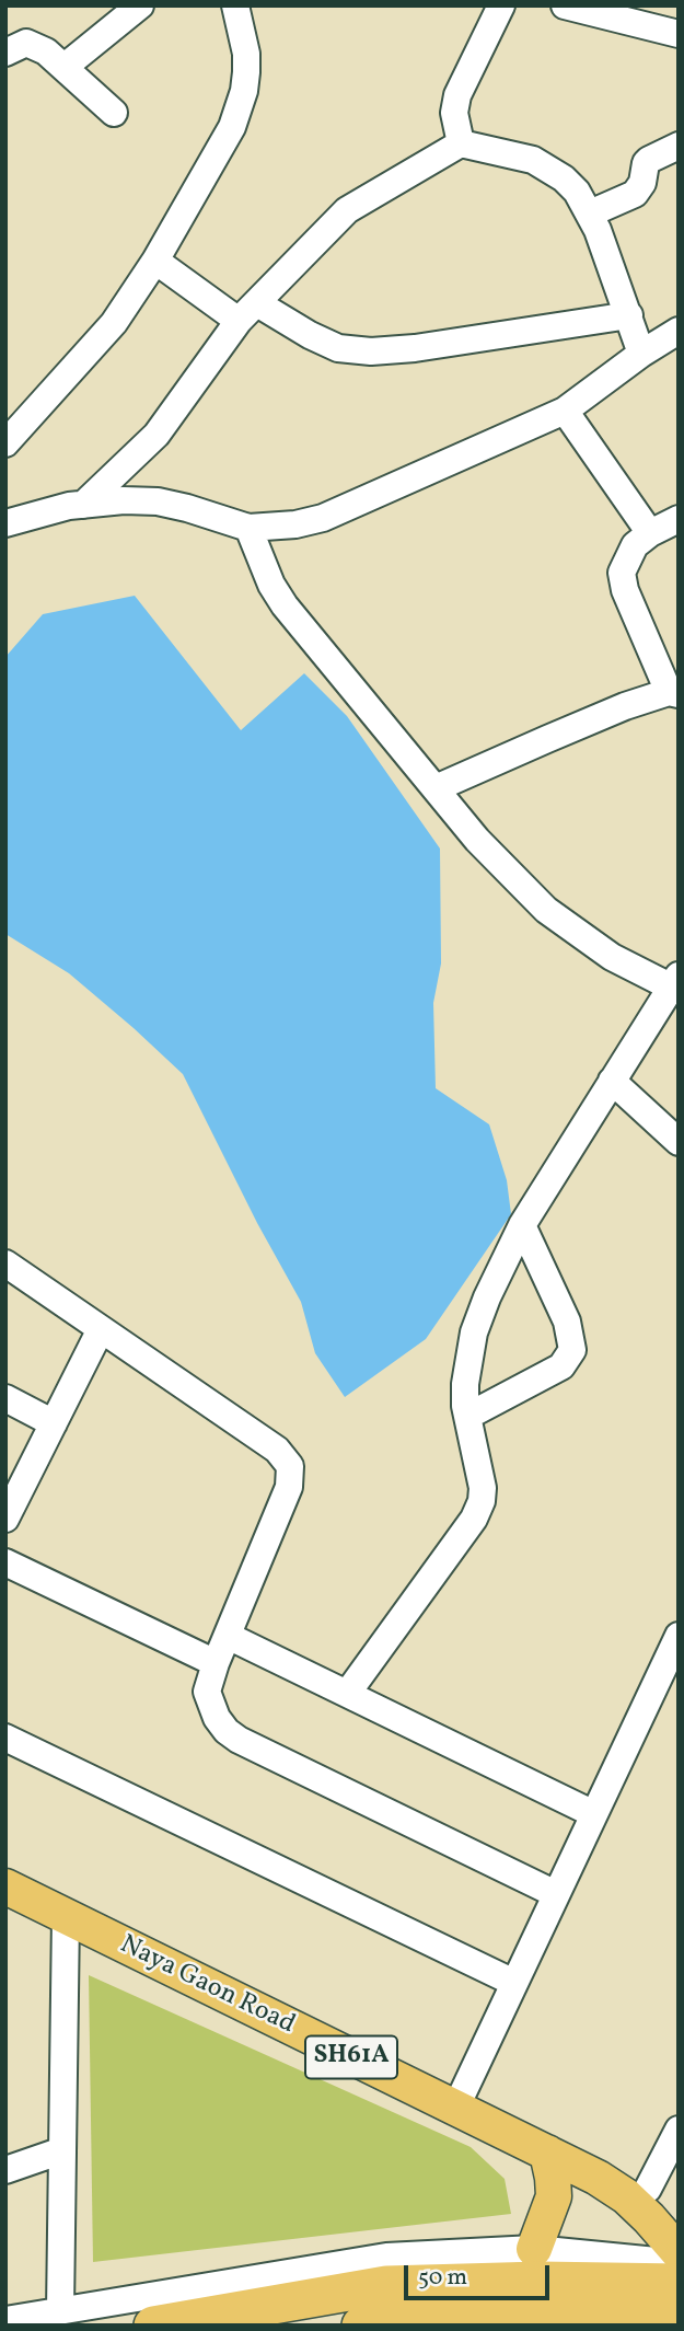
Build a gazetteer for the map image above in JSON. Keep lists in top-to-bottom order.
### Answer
{
  "streets": {
    "main road": ["Naya Gaon Road", "SH61A"]
  },
  "scale_bar": "50 m"
}
